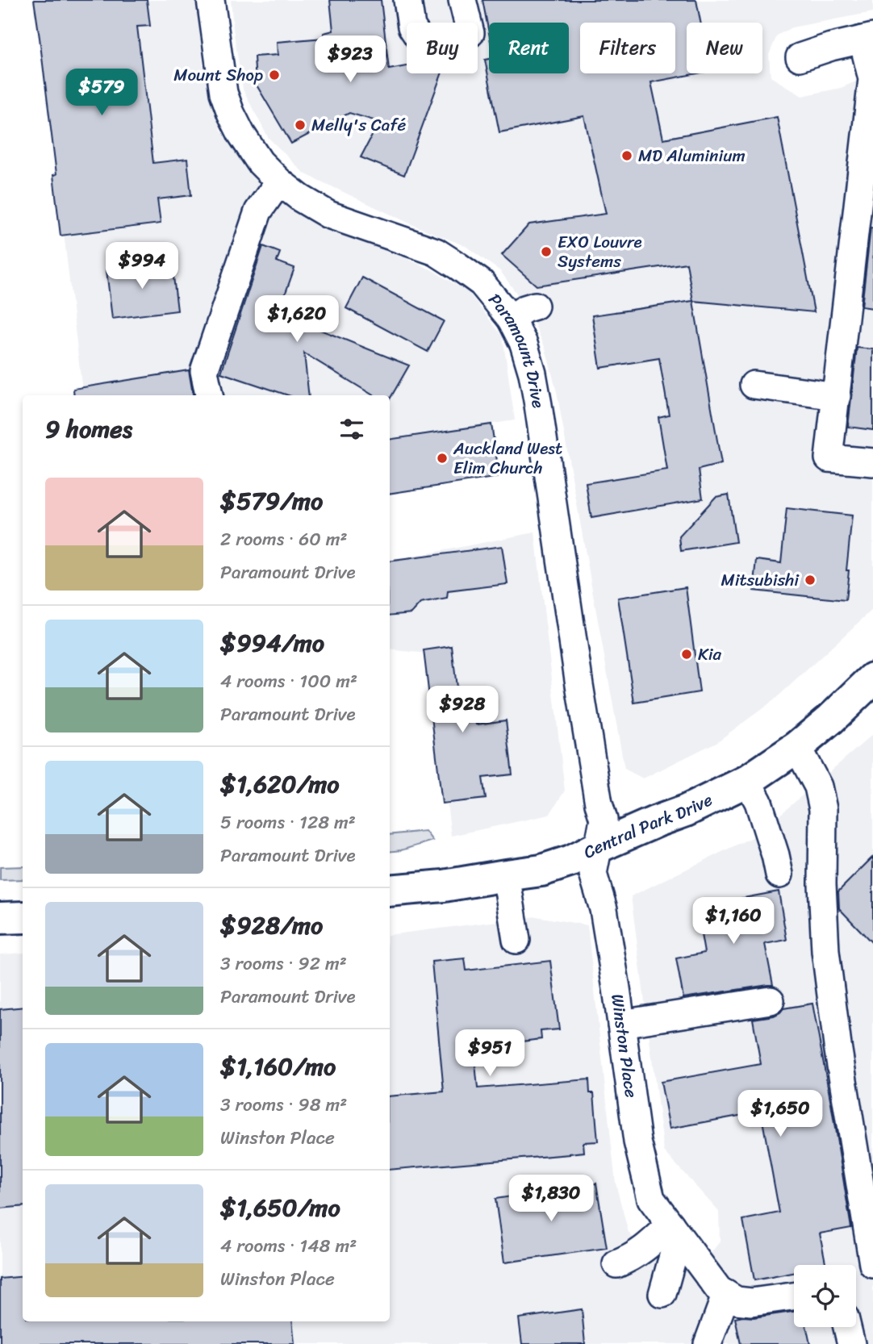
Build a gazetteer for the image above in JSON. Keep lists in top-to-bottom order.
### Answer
{
  "streets": {
    "main road": ["Central Park Drive"],
    "street": ["Paramount Drive", "Winston Place"]
  },
  "crossings": [
    ["Paramount Drive", "Central Park Drive"],
    ["Paramount Drive", "Winston Place"],
    ["Central Park Drive", "Winston Place"]
  ],
  "places": [
    "Mount Shop",
    "Melly's Café",
    "MD Aluminium",
    "EXO Louvre Systems",
    "Auckland West Elim Church",
    "Mitsubishi",
    "Kia"
  ],
  "page": {
    "chip": [
      "Buy",
      "Rent",
      "Filters",
      "New"
    ],
    "price": [
      "$923",
      "$579",
      "$994",
      "$1,620",
      "$928",
      "$1,160",
      "$951",
      "$1,650",
      "$1,830"
    ],
    "heading": "9 homes",
    "list": [
      {
        "name": "$579/mo",
        "note": "2 rooms · 60 m² · Paramount Drive"
      },
      {
        "name": "$994/mo",
        "note": "4 rooms · 100 m² · Paramount Drive"
      },
      {
        "name": "$1,620/mo",
        "note": "5 rooms · 128 m² · Paramount Drive"
      },
      {
        "name": "$928/mo",
        "note": "3 rooms · 92 m² · Paramount Drive"
      },
      {
        "name": "$1,160/mo",
        "note": "3 rooms · 98 m² · Winston Place"
      },
      {
        "name": "$1,650/mo",
        "note": "4 rooms · 148 m² · Winston Place"
      }
    ]
  }
}
